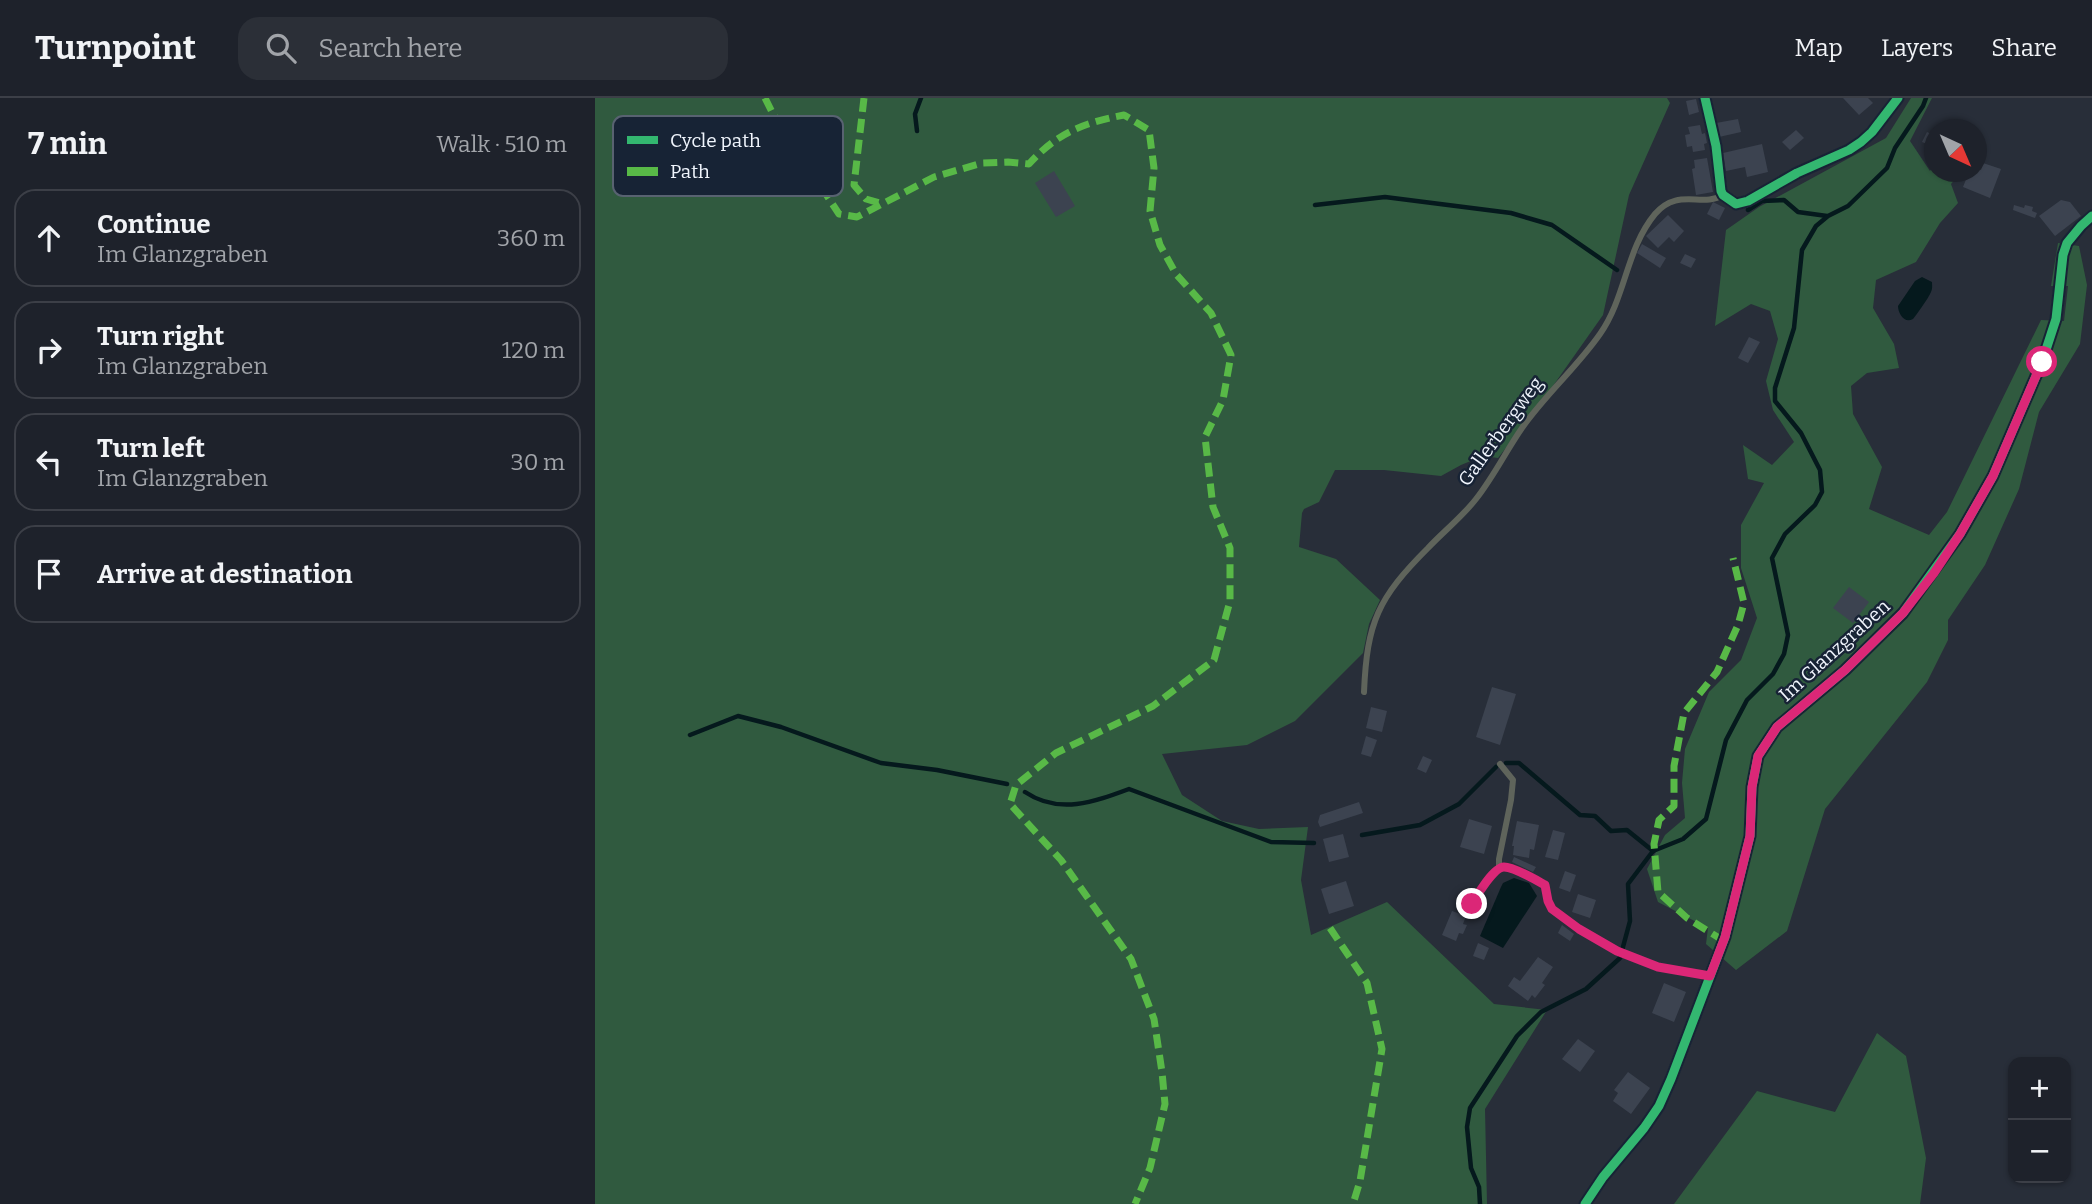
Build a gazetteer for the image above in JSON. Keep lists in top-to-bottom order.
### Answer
{
  "streets": {
    "street": ["Gallerbergweg", "Im Glanzgraben"]
  },
  "legend": ["Cycle path", "Path"],
  "north": "bottom right",
  "page": {
    "header": "Turnpoint",
    "search": "Search here",
    "nav": ["Map", "Layers", "Share"],
    "heading": ["7 min", "Walk · 510 m"],
    "list": [
      ["Continue", "Im Glanzgraben", "360 m"],
      ["Turn right", "Im Glanzgraben", "120 m"],
      ["Turn left", "Im Glanzgraben", "30 m"],
      "Arrive at destination"
    ],
    "map_buttons": ["+", "−"]
  }
}
